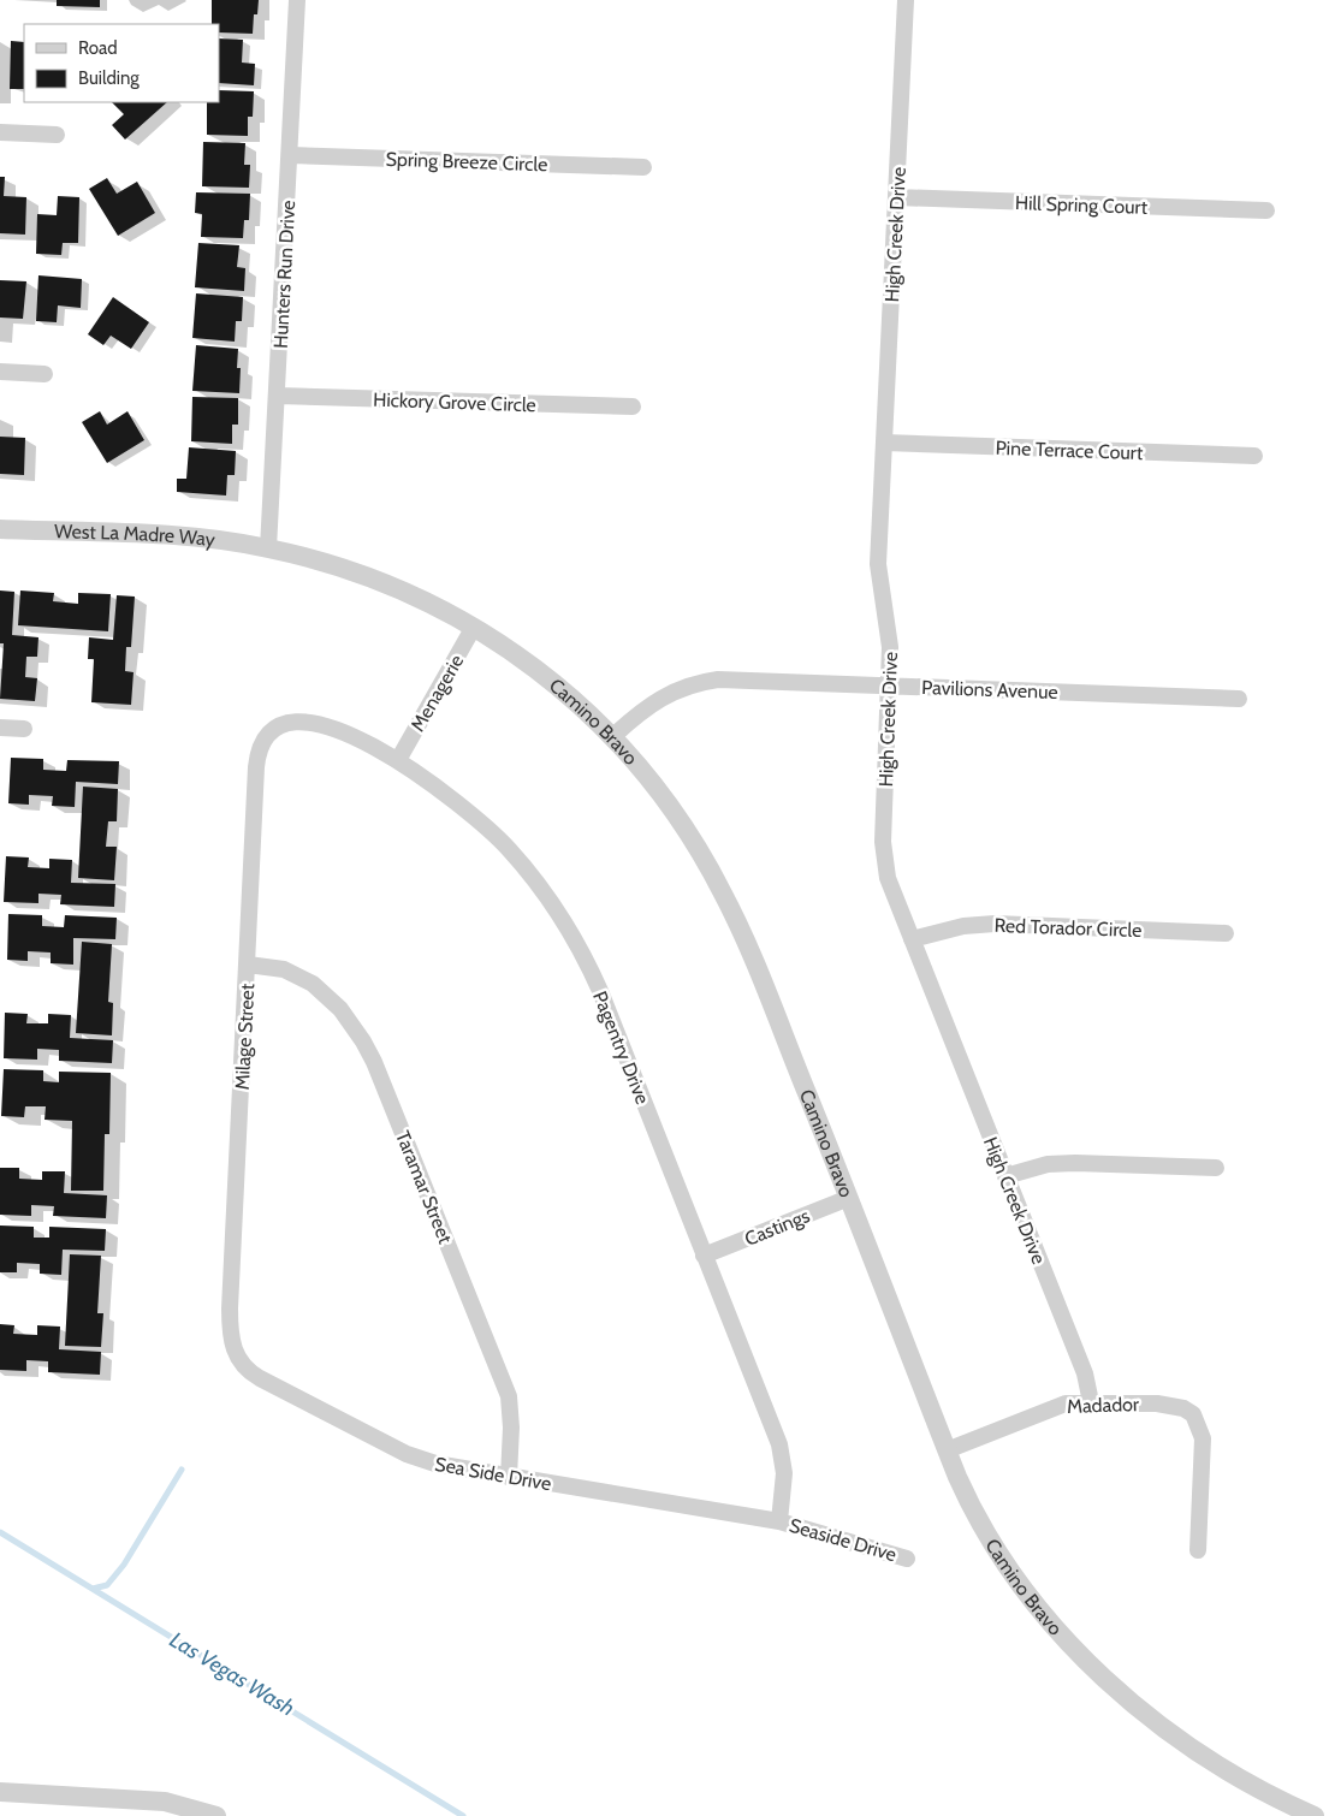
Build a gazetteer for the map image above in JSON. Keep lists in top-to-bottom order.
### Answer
{
  "streets": {
    "street": [
      "Spring Breeze Circle",
      "Hill Spring Court",
      "High Creek Drive",
      "Hunters Run Drive",
      "Hickory Grove Circle",
      "Pine Terrace Court",
      "West La Madre Way",
      "Pavilions Avenue",
      "Menagerie",
      "Camino Bravo",
      "Red Torador Circle",
      "Milage Street",
      "Pagentry Drive",
      "Taramar Street",
      "Castings",
      "Madador",
      "Sea Side Drive",
      "Seaside Drive"
    ]
  },
  "crossings": [
    ["Spring Breeze Circle", "Hunters Run Drive"],
    ["Hill Spring Court", "High Creek Drive"],
    ["High Creek Drive", "Pine Terrace Court"],
    ["High Creek Drive", "Pavilions Avenue"],
    ["High Creek Drive", "Red Torador Circle"],
    ["High Creek Drive", "Madador"],
    ["Hunters Run Drive", "Hickory Grove Circle"],
    ["Hunters Run Drive", "West La Madre Way"],
    ["Hunters Run Drive", "Camino Bravo"],
    ["West La Madre Way", "Camino Bravo"],
    ["Pavilions Avenue", "Camino Bravo"],
    ["Menagerie", "Camino Bravo"],
    ["Menagerie", "Pagentry Drive"],
    ["Camino Bravo", "Castings"],
    ["Camino Bravo", "Madador"],
    ["Milage Street", "Pagentry Drive"],
    ["Milage Street", "Taramar Street"],
    ["Milage Street", "Sea Side Drive"],
    ["Pagentry Drive", "Castings"],
    ["Pagentry Drive", "Sea Side Drive"],
    ["Pagentry Drive", "Seaside Drive"],
    ["Taramar Street", "Sea Side Drive"],
    ["Sea Side Drive", "Seaside Drive"]
  ],
  "water": ["Las Vegas Wash"],
  "legend": ["Road", "Building"]
}
